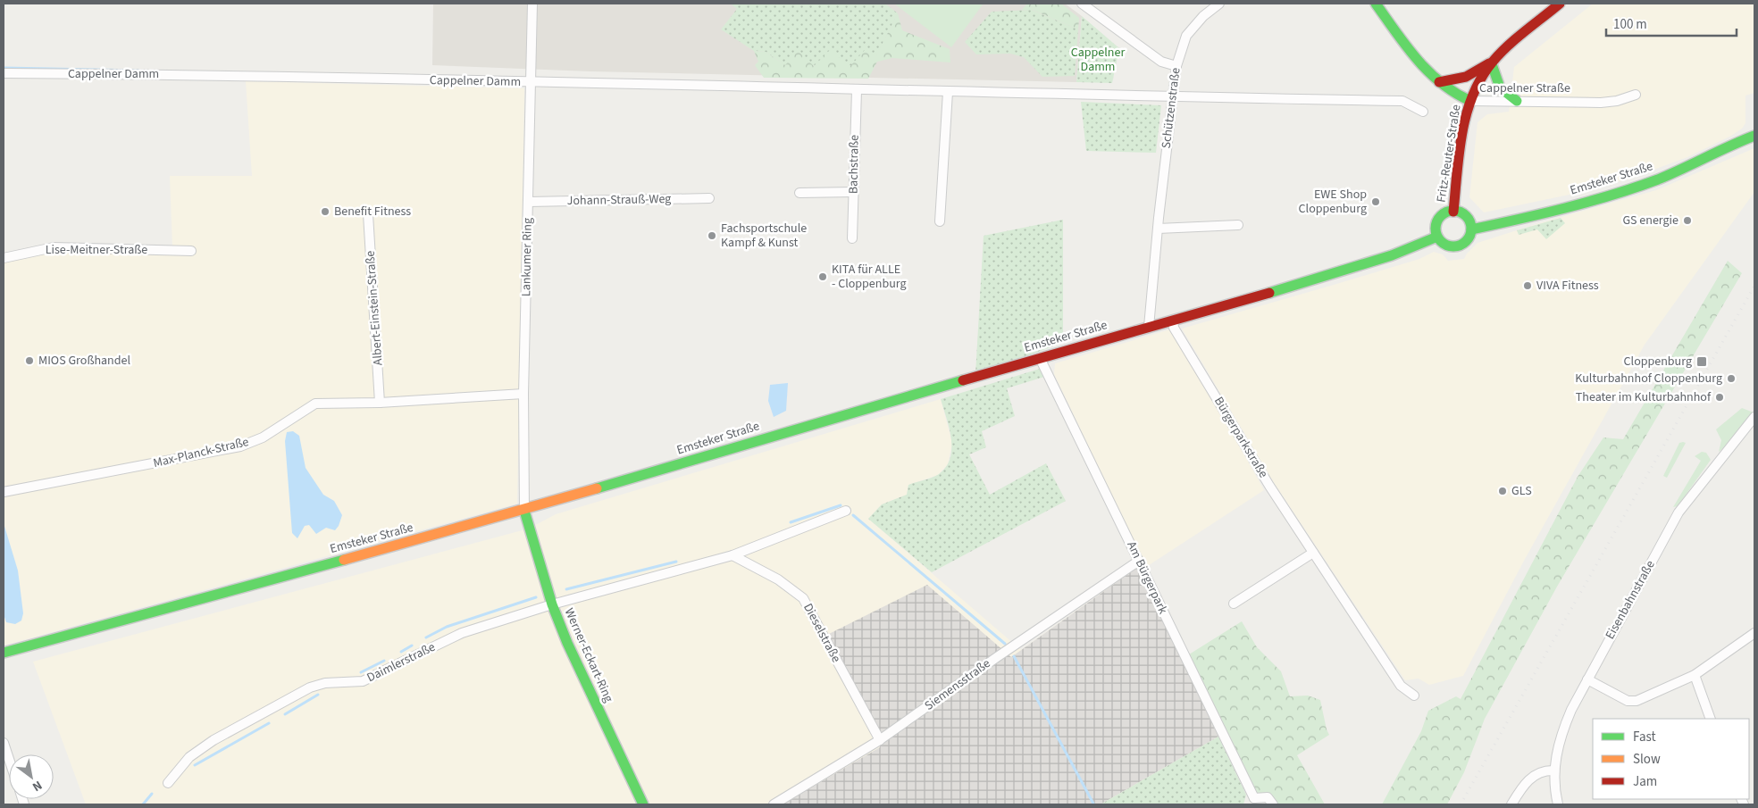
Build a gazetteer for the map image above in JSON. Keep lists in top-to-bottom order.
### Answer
{
  "streets": {
    "street": [
      "Cappelner Damm",
      "Cappelner Straße",
      "Schützenstraße",
      "Fritz-Reuter-Straße",
      "Bachstraße",
      "Emsteker Straße",
      "Johann-Strauß-Weg",
      "Lise-Meitner-Straße",
      "Lankumer Ring",
      "Albert-Einstein-Straße",
      "Bürgerparkstraße",
      "Max-Planck-Straße",
      "Am Bürgerpark",
      "Eisenbahnstraße",
      "Dieselstraße",
      "Werner-Eckart-Ring",
      "Daimlerstraße",
      "Siemensstraße"
    ]
  },
  "crossings": [
    ["Cappelner Damm", "Schützenstraße"],
    ["Cappelner Damm", "Bachstraße"],
    ["Cappelner Damm", "Lankumer Ring"],
    ["Cappelner Straße", "Fritz-Reuter-Straße"],
    ["Schützenstraße", "Emsteker Straße"],
    ["Fritz-Reuter-Straße", "Emsteker Straße"],
    ["Emsteker Straße", "Lankumer Ring"],
    ["Emsteker Straße", "Bürgerparkstraße"],
    ["Emsteker Straße", "Am Bürgerpark"],
    ["Emsteker Straße", "Werner-Eckart-Ring"],
    ["Johann-Strauß-Weg", "Lankumer Ring"],
    ["Lankumer Ring", "Max-Planck-Straße"],
    ["Lankumer Ring", "Werner-Eckart-Ring"],
    ["Albert-Einstein-Straße", "Max-Planck-Straße"],
    ["Am Bürgerpark", "Siemensstraße"],
    ["Dieselstraße", "Siemensstraße"],
    ["Werner-Eckart-Ring", "Daimlerstraße"]
  ],
  "parks": ["Cappelner Damm"],
  "places": {
    "other": [
      "EWE Shop Cloppenburg",
      "Benefit Fitness",
      "GS energie",
      "Fachsportschule Kampf & Kunst",
      "KITA für ALLE - Cloppenburg",
      "VIVA Fitness",
      "MIOS Großhandel",
      "Kulturbahnhof Cloppenburg",
      "Theater im Kulturbahnhof",
      "GLS"
    ],
    "transit": ["Cloppenburg"]
  },
  "legend": ["Fast", "Slow", "Jam"],
  "scale_bar": "100 m",
  "north": "bottom right"
}
